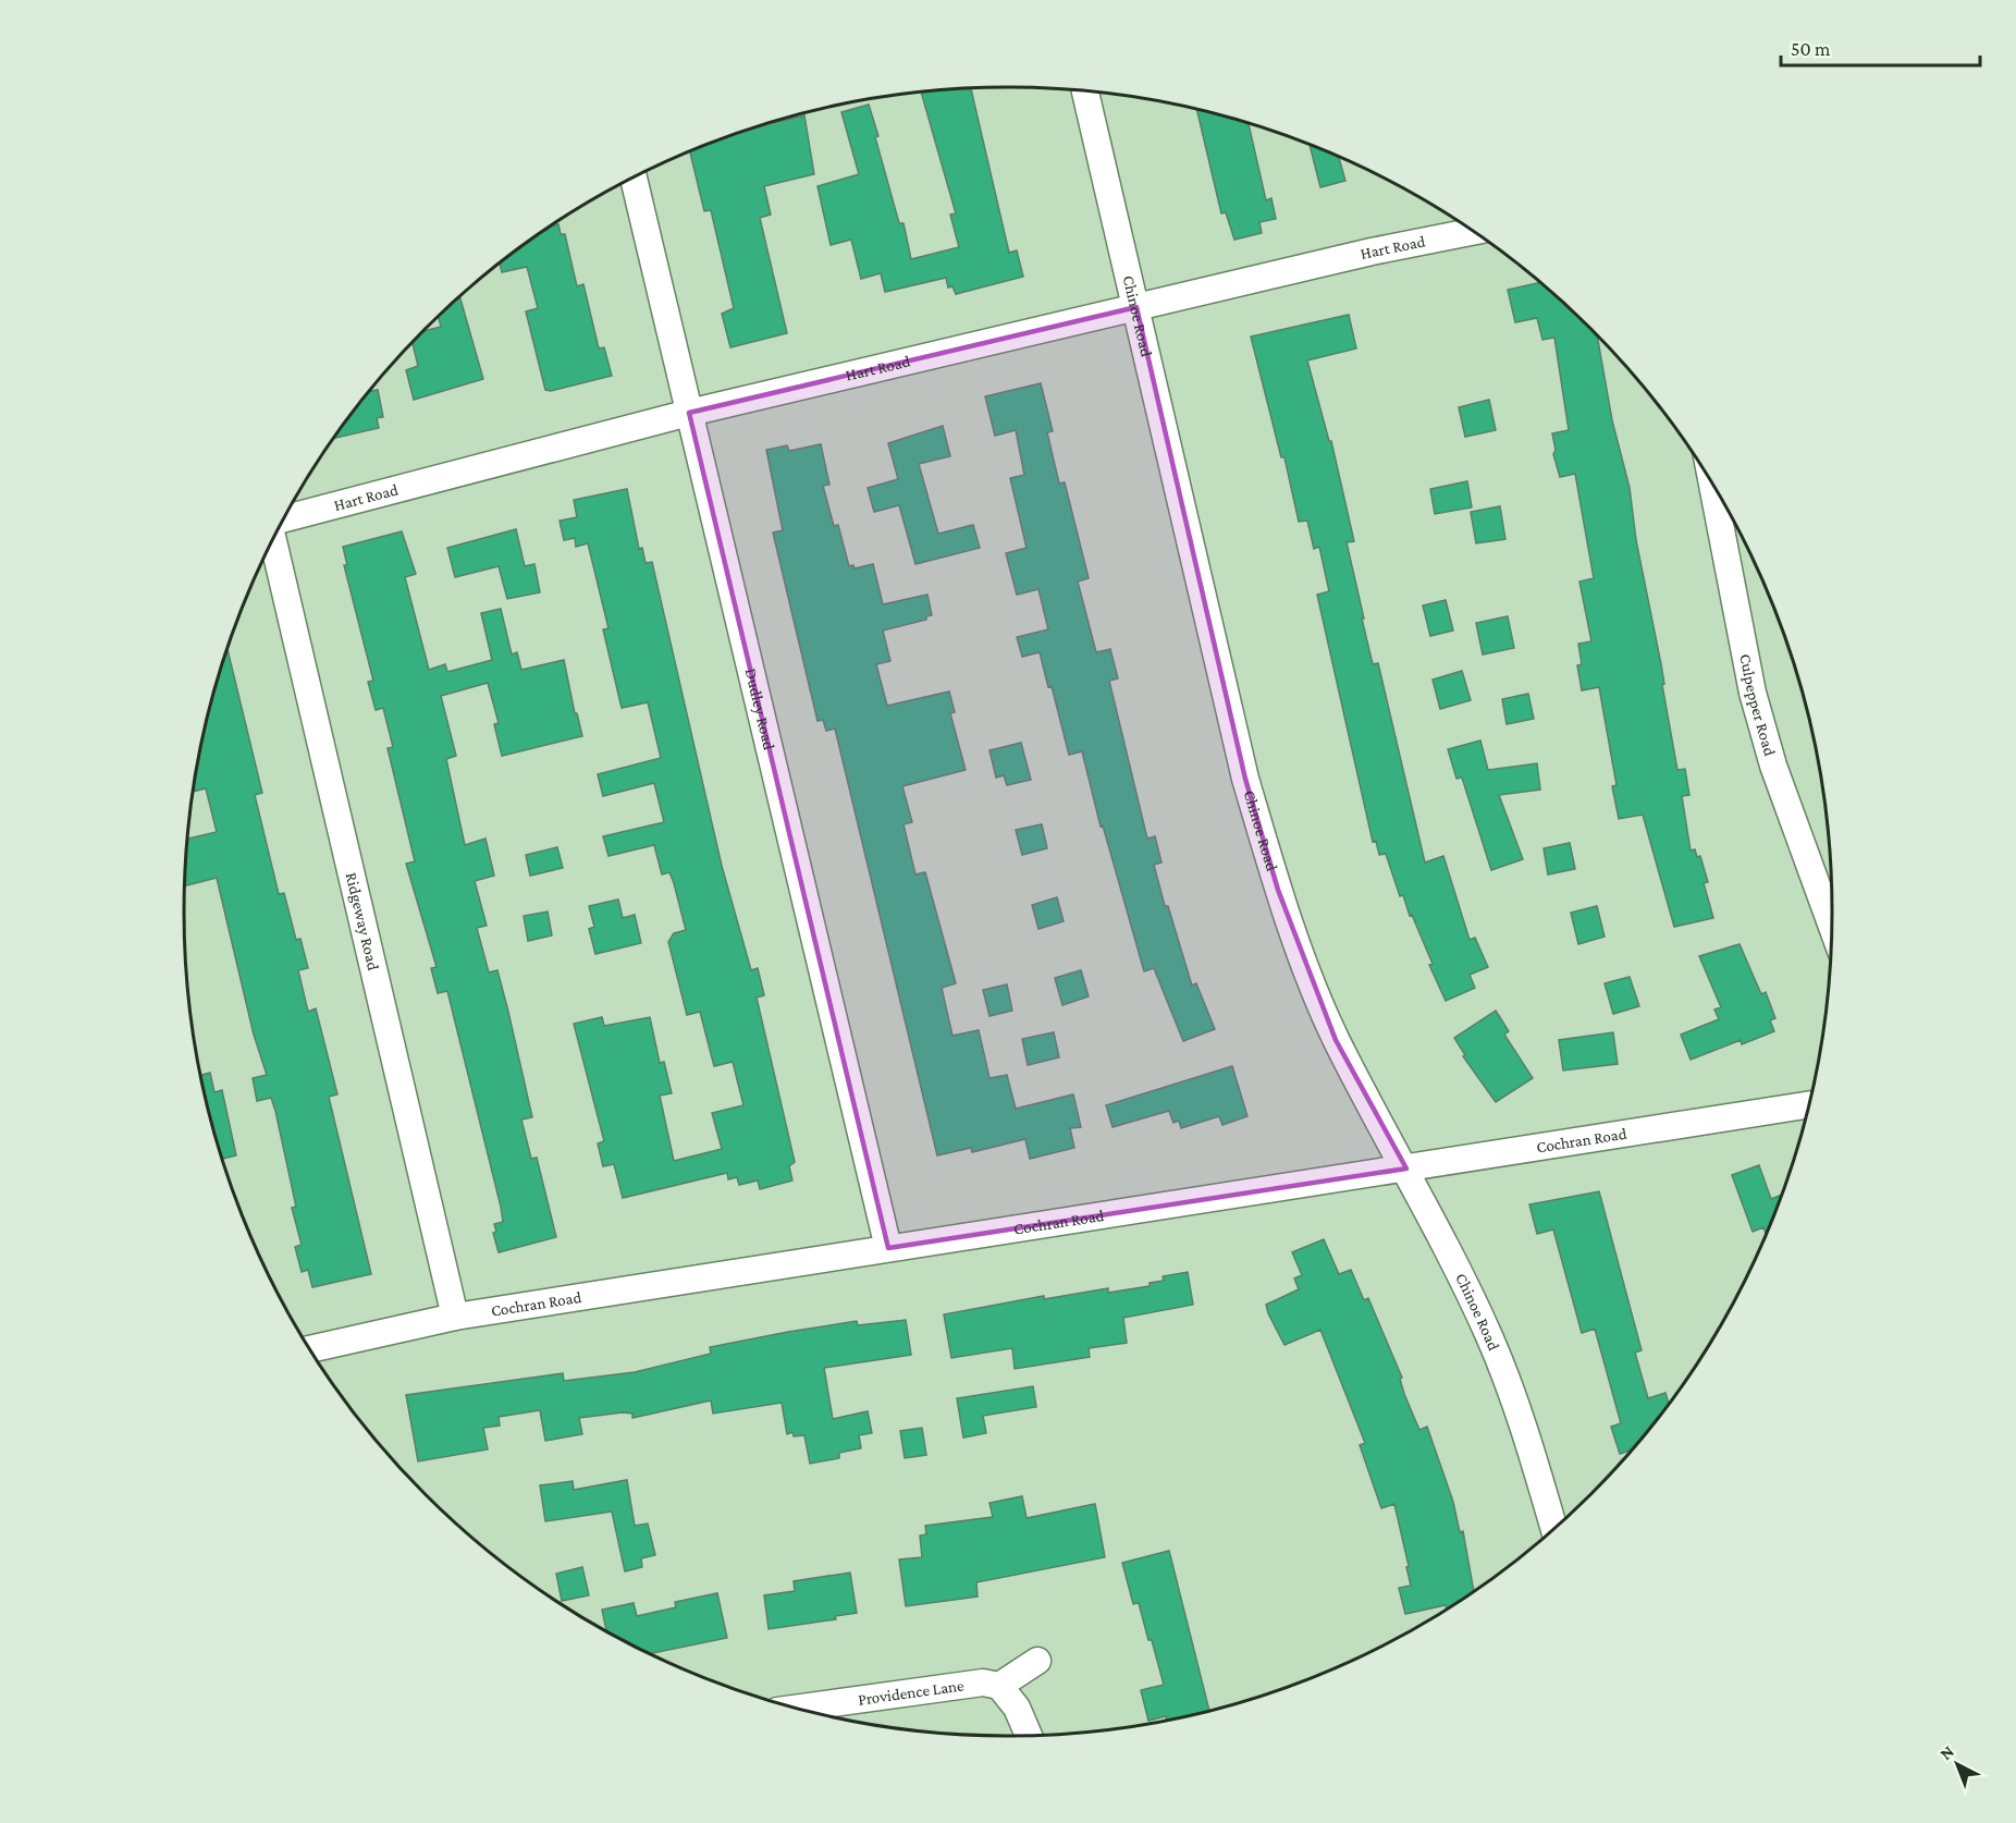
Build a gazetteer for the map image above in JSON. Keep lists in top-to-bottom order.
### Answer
{
  "streets": {
    "street": [
      "Hart Road",
      "Chinoe Road",
      "Culpepper Road",
      "Dudley Road",
      "Ridgeway Road",
      "Cochran Road",
      "Providence Lane"
    ]
  },
  "crossings": [
    ["Hart Road", "Chinoe Road"],
    ["Hart Road", "Dudley Road"],
    ["Chinoe Road", "Cochran Road"],
    ["Dudley Road", "Cochran Road"],
    ["Ridgeway Road", "Cochran Road"]
  ],
  "scale_bar": "50 m",
  "north": "top left"
}
